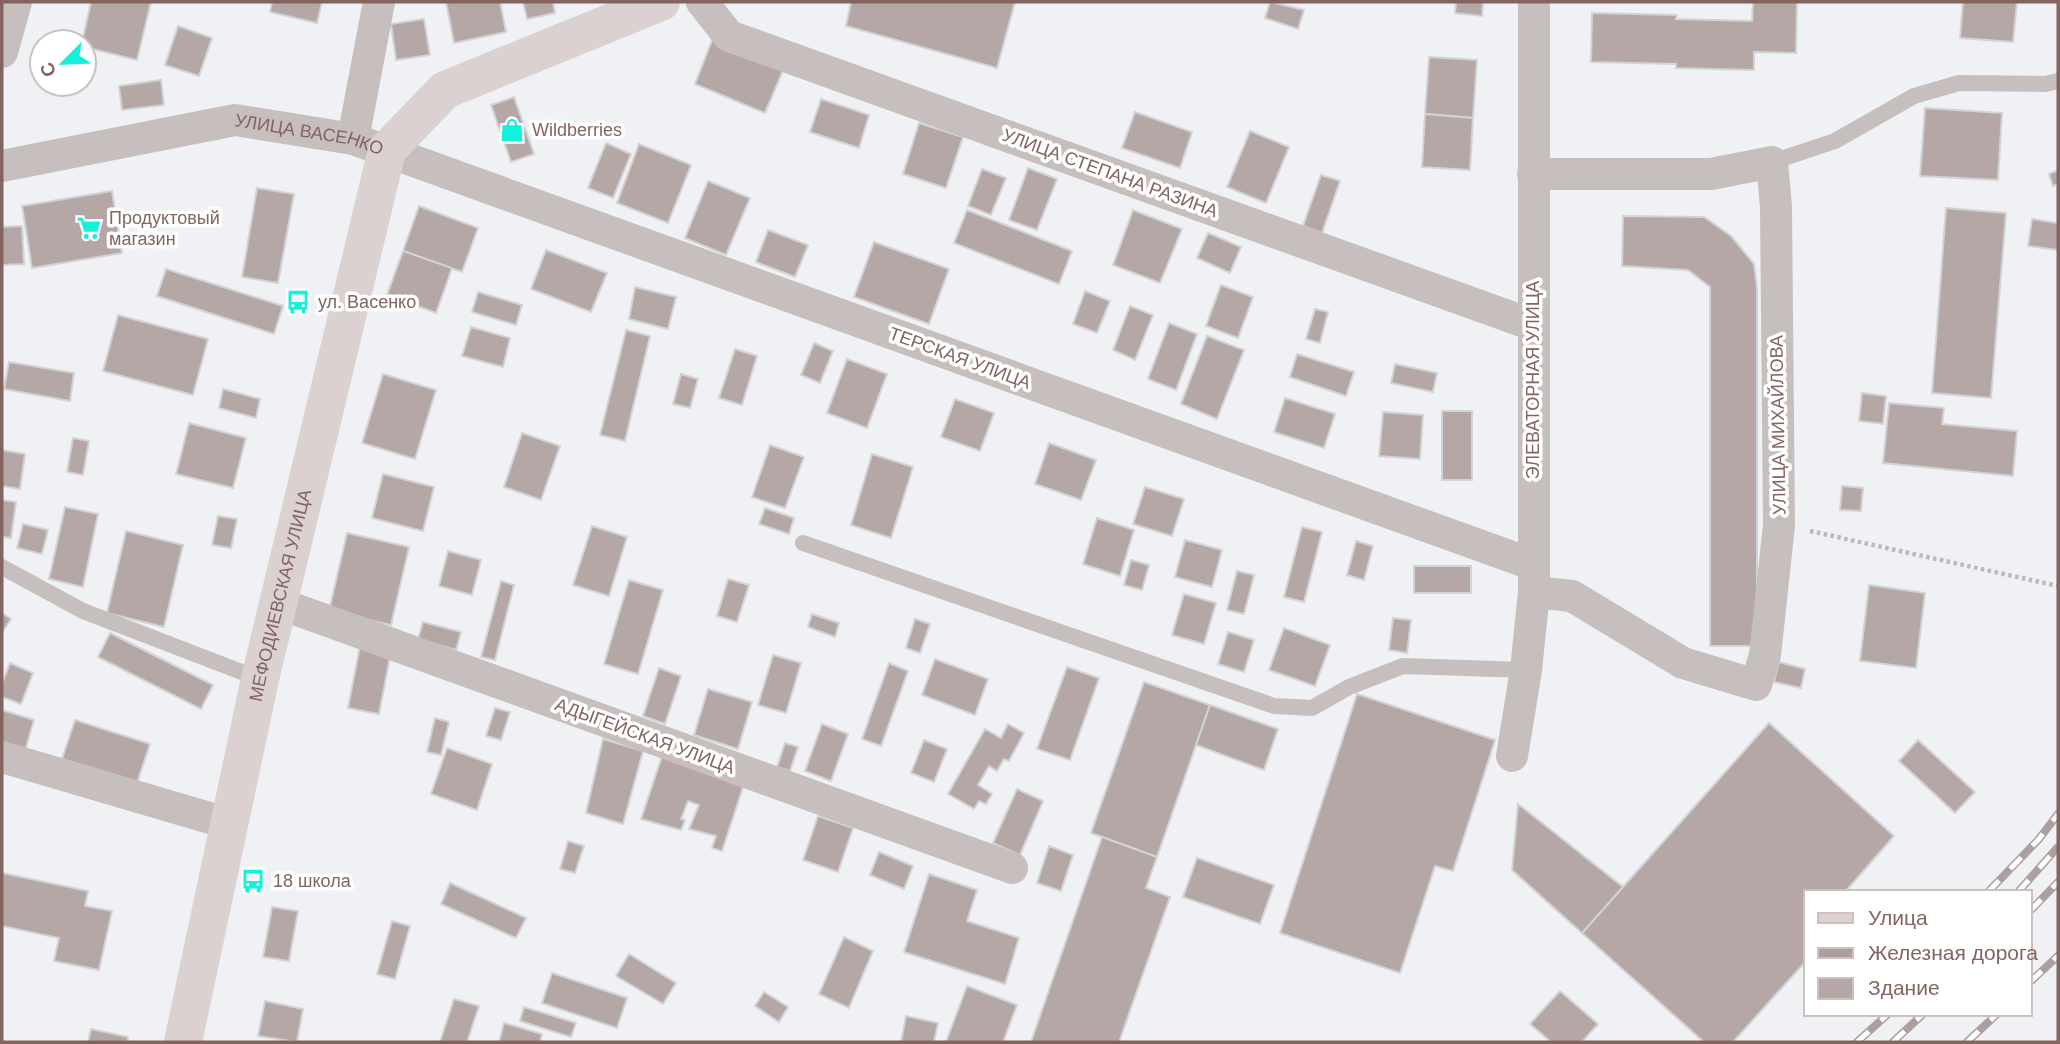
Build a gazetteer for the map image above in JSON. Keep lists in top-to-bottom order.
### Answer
{
  "streets": {
    "main road": ["УЛИЦА ВАСЕНКО", "МЕФОДИЕВСКАЯ УЛИЦА"],
    "street": [
      "УЛИЦА СТЕПАНА РАЗИНА",
      "ТЕРСКАЯ УЛИЦА",
      "ЭЛЕВАТОРНАЯ УЛИЦА",
      "УЛИЦА МИХАЙЛОВА",
      "АДЫГЕЙСКАЯ УЛИЦА"
    ]
  },
  "crossings": [
    ["УЛИЦА ВАСЕНКО", "ТЕРСКАЯ УЛИЦА"],
    ["УЛИЦА ВАСЕНКО", "МЕФОДИЕВСКАЯ УЛИЦА"],
    ["УЛИЦА СТЕПАНА РАЗИНА", "ЭЛЕВАТОРНАЯ УЛИЦА"],
    ["ТЕРСКАЯ УЛИЦА", "ЭЛЕВАТОРНАЯ УЛИЦА"],
    ["ТЕРСКАЯ УЛИЦА", "УЛИЦА МИХАЙЛОВА"],
    ["ТЕРСКАЯ УЛИЦА", "МЕФОДИЕВСКАЯ УЛИЦА"],
    ["МЕФОДИЕВСКАЯ УЛИЦА", "АДЫГЕЙСКАЯ УЛИЦА"]
  ],
  "places": {
    "shop": ["Wildberries"],
    "supermarket": ["Продуктовый магазин"],
    "bus stop": ["ул. Васенко", "18 школа"]
  },
  "legend": ["Улица", "Железная дорога", "Здание"],
  "north": "bottom left"
}
